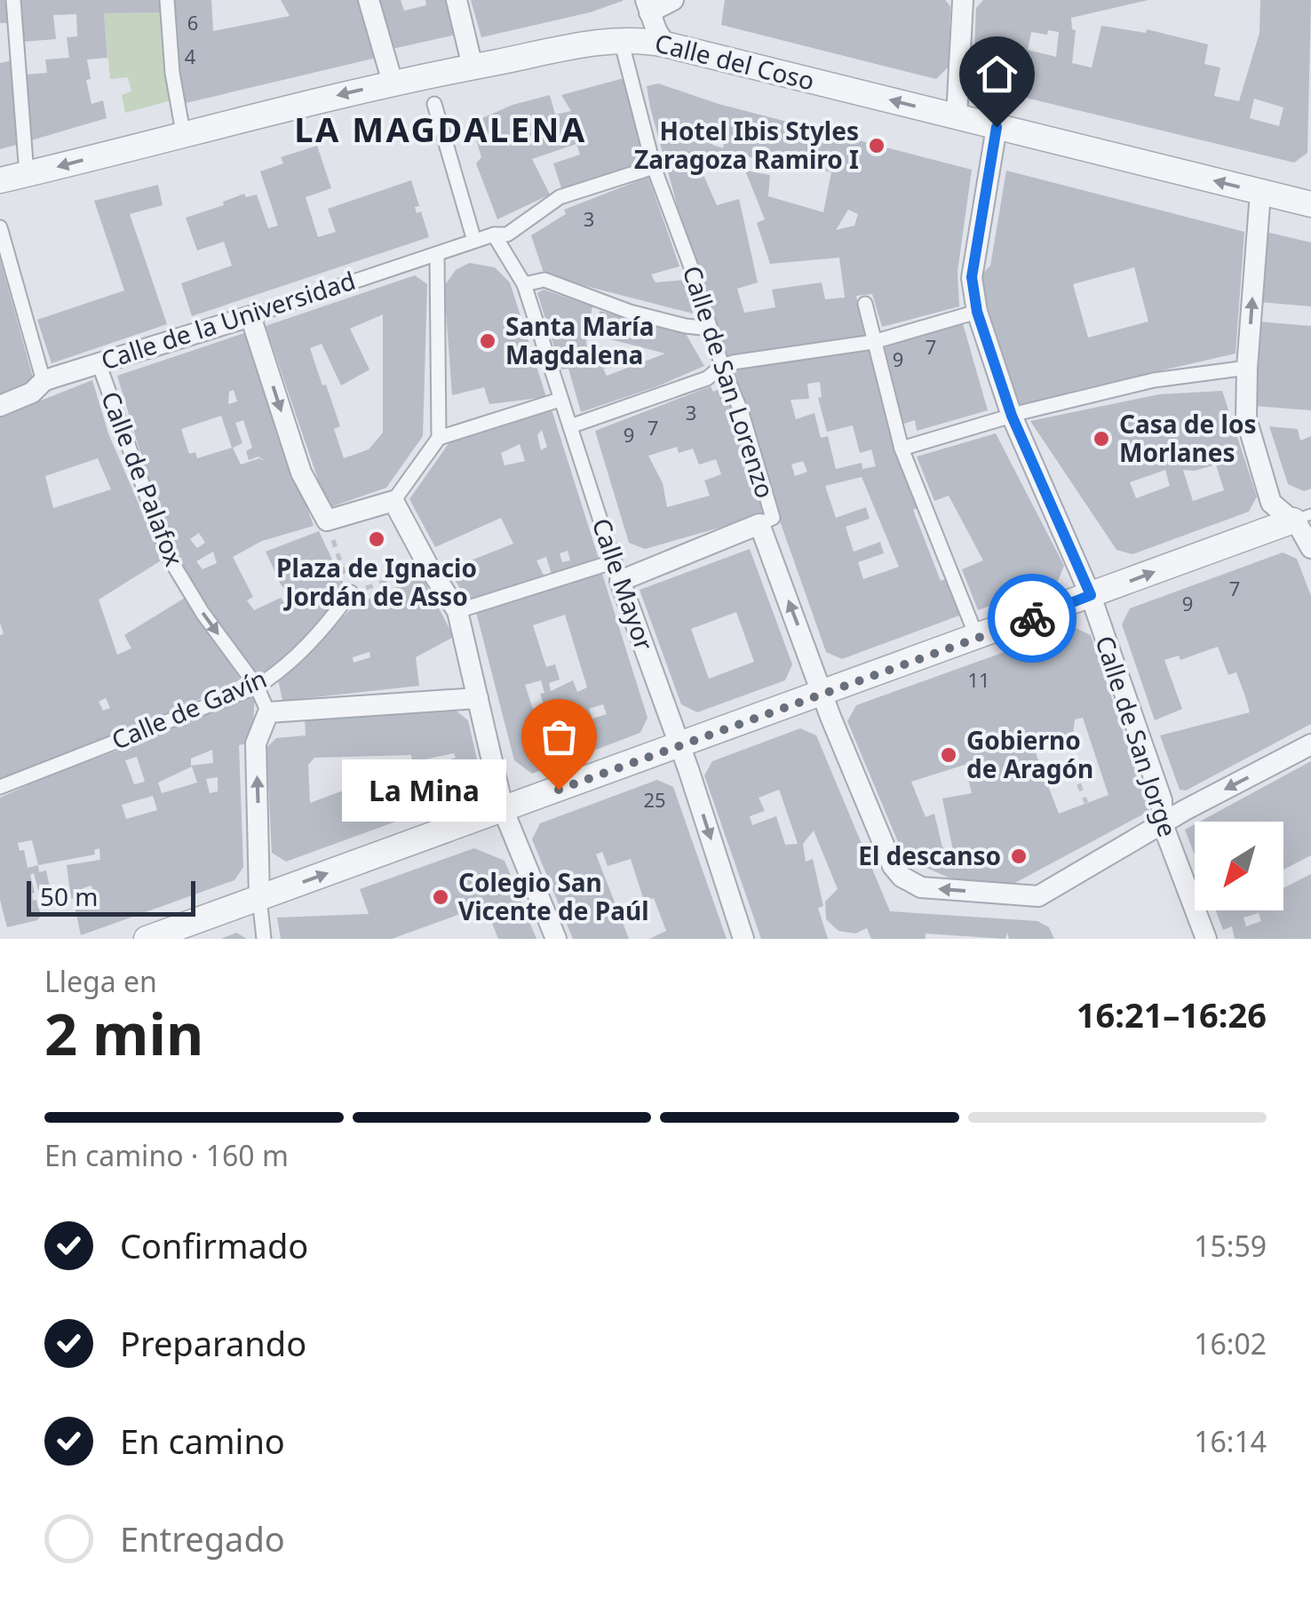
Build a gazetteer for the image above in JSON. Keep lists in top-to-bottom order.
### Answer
{
  "streets": {
    "street": [
      "Calle del Coso",
      "Calle de la Universidad",
      "Calle de San Lorenzo",
      "Calle de Palafox",
      "Calle Mayor",
      "Calle de Gavín",
      "Calle de San Jorge"
    ]
  },
  "crossings": [
    ["Calle del Coso", "Calle de San Lorenzo"],
    ["Calle del Coso", "Calle de San Jorge"],
    ["Calle de la Universidad", "Calle de San Lorenzo"],
    ["Calle de la Universidad", "Calle de Palafox"],
    ["Calle de la Universidad", "Calle Mayor"],
    ["Calle de San Lorenzo", "Calle de San Jorge"],
    ["Calle de Palafox", "Calle de Gavín"]
  ],
  "one_way": ["Calle del Coso", "Calle de Palafox"],
  "districts": ["LA MAGDALENA"],
  "places": [
    "Hotel Ibis Styles Zaragoza Ramiro I",
    "Santa María Magdalena",
    "Casa de los Morlanes",
    "Plaza de Ignacio Jordán de Asso",
    "Gobierno de Aragón",
    "La Mina",
    "El descanso",
    "Colegio San Vicente de Paúl"
  ],
  "house_numbers": [
    "6",
    "4",
    "3",
    "7",
    "9",
    "3",
    "7",
    "9",
    "7",
    "9",
    "11",
    "25"
  ],
  "scale_bar": "50 m",
  "north": "bottom left",
  "page": {
    "bubble": "La Mina",
    "scale": "50 m",
    "heading": ["2 min", "Llega en", "16:21–16:26"],
    "bar": "En camino · 160 m",
    "list": [
      ["Confirmado", "15:59"],
      ["Preparando", "16:02"],
      ["En camino", "16:14"],
      "Entregado"
    ]
  }
}
